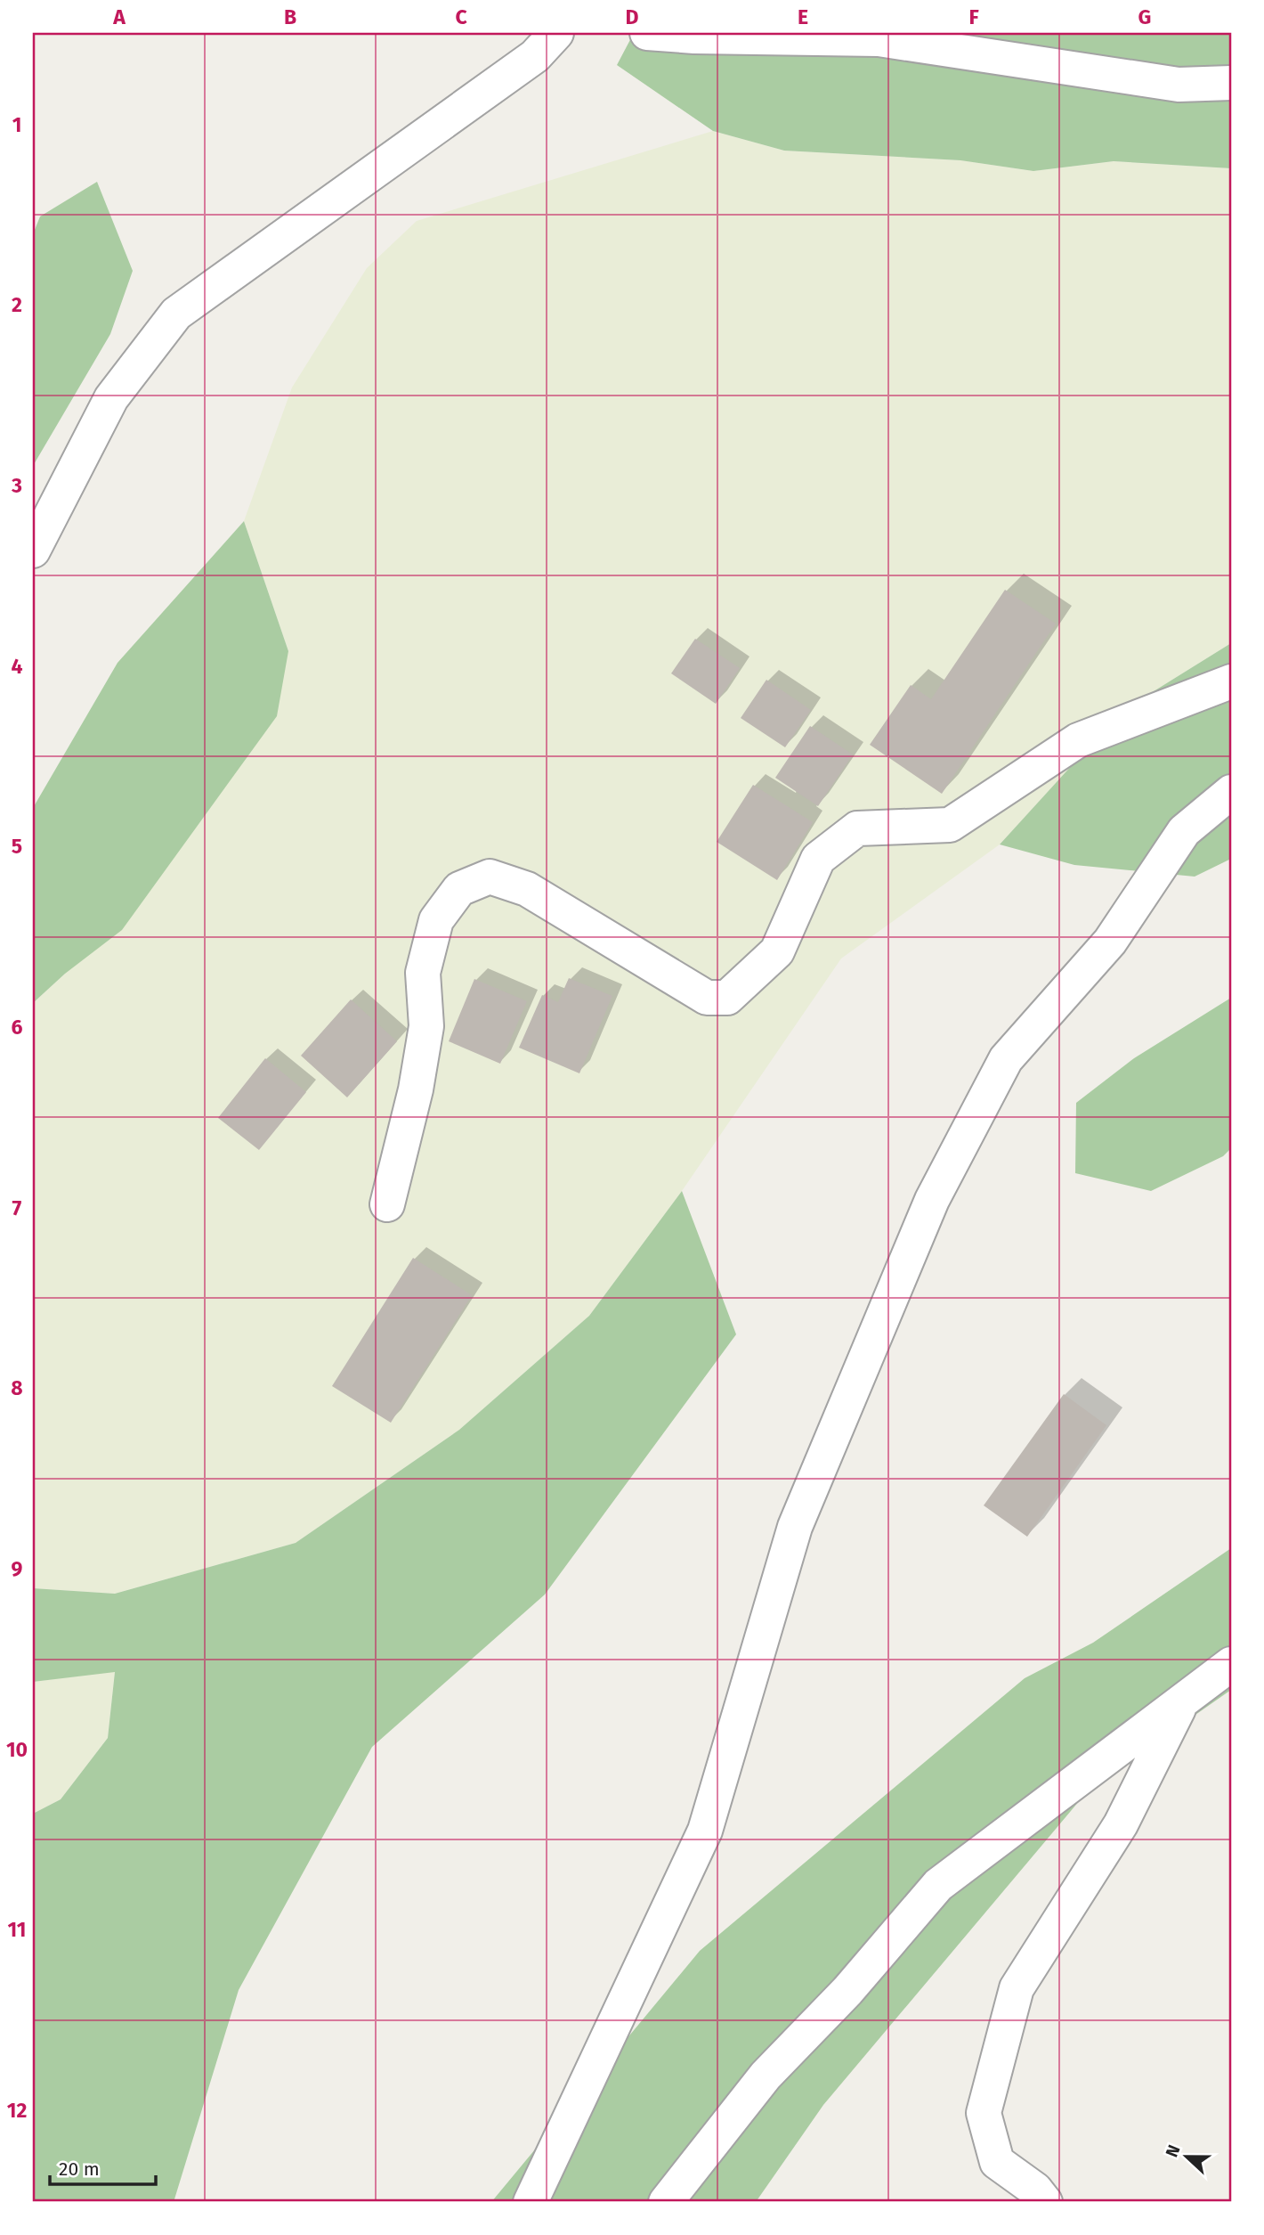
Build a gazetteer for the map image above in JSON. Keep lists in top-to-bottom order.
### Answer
{
  "scale_bar": "20 m",
  "north": "left",
  "grid": {
    "columns": [
      "A",
      "B",
      "C",
      "D",
      "E",
      "F",
      "G"
    ],
    "rows": [
      "1",
      "2",
      "3",
      "4",
      "5",
      "6",
      "7",
      "8",
      "9",
      "10",
      "11",
      "12"
    ]
  }
}
